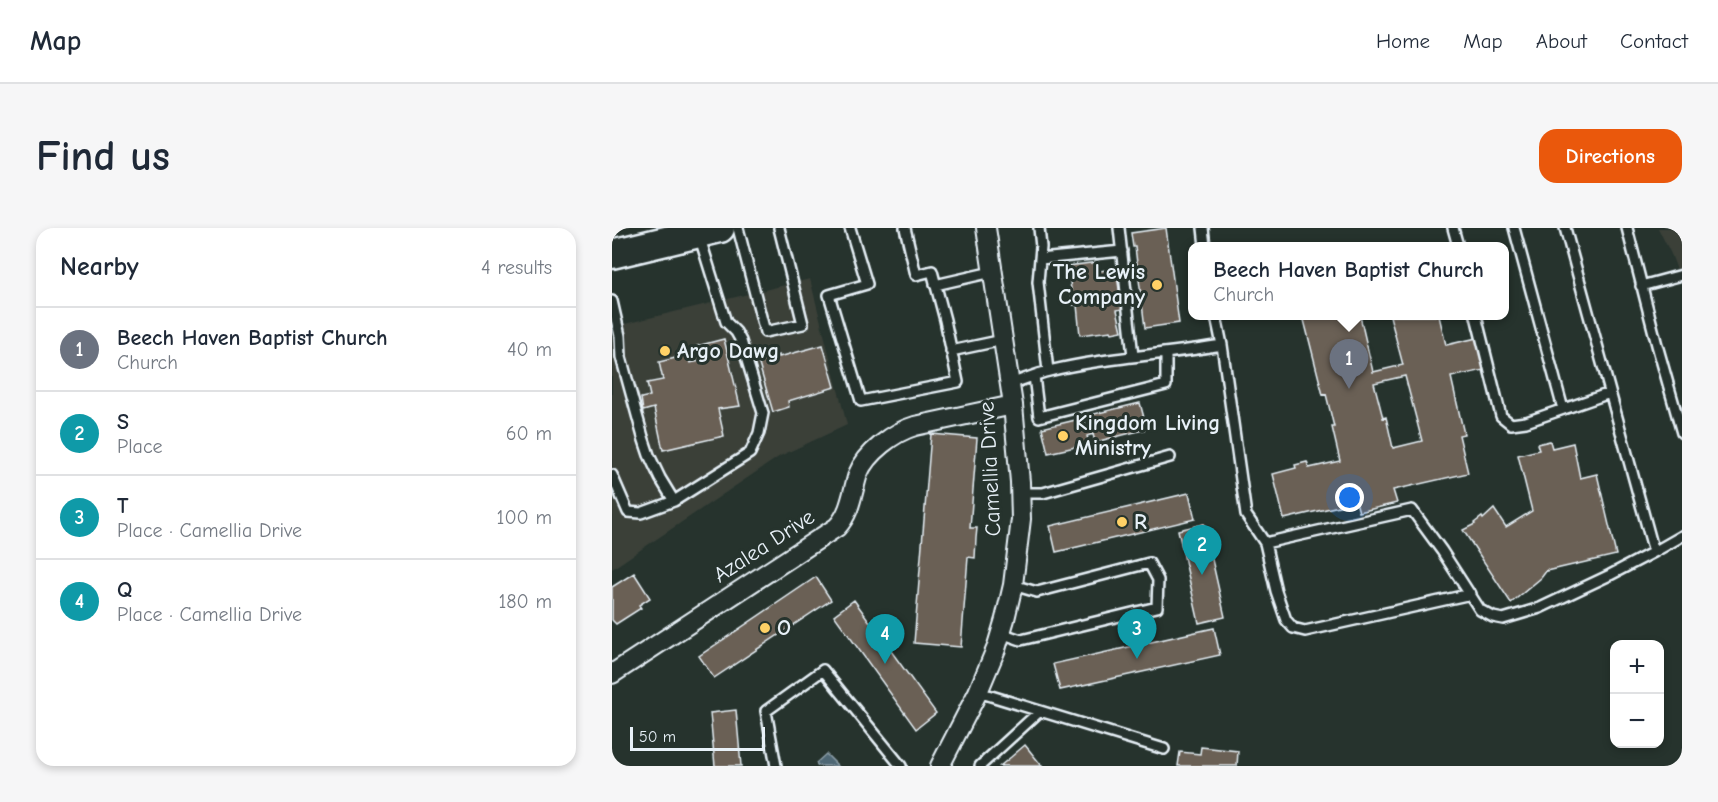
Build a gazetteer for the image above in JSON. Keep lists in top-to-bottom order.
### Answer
{
  "streets": {
    "street": ["Camellia Drive", "Azalea Drive"]
  },
  "crossings": [
    ["Camellia Drive", "Azalea Drive"]
  ],
  "places": [
    "The Lewis Company",
    "Argo Dawg",
    "Kingdom Living Ministry",
    "R",
    "O"
  ],
  "scale_bar": "50 m",
  "page": {
    "header": "Map",
    "nav": [
      "Home",
      "Map",
      "About",
      "Contact"
    ],
    "buttons": "Directions",
    "title": "Find us",
    "heading": ["Nearby", "4 results"],
    "popup": ["Beech Haven Baptist Church", "Church"],
    "list": [
      {
        "mark": "1",
        "name": "Beech Haven Baptist Church",
        "note": "Church",
        "value": "40 m"
      },
      {
        "mark": "2",
        "name": "S",
        "note": "Place",
        "value": "60 m"
      },
      {
        "mark": "3",
        "name": "T",
        "note": "Place · Camellia Drive",
        "value": "100 m"
      },
      {
        "mark": "4",
        "name": "Q",
        "note": "Place · Camellia Drive",
        "value": "180 m"
      }
    ],
    "pins": [
      "1",
      "2",
      "3",
      "4"
    ],
    "map_buttons": ["+", "−"],
    "scale": "50 m"
  }
}
